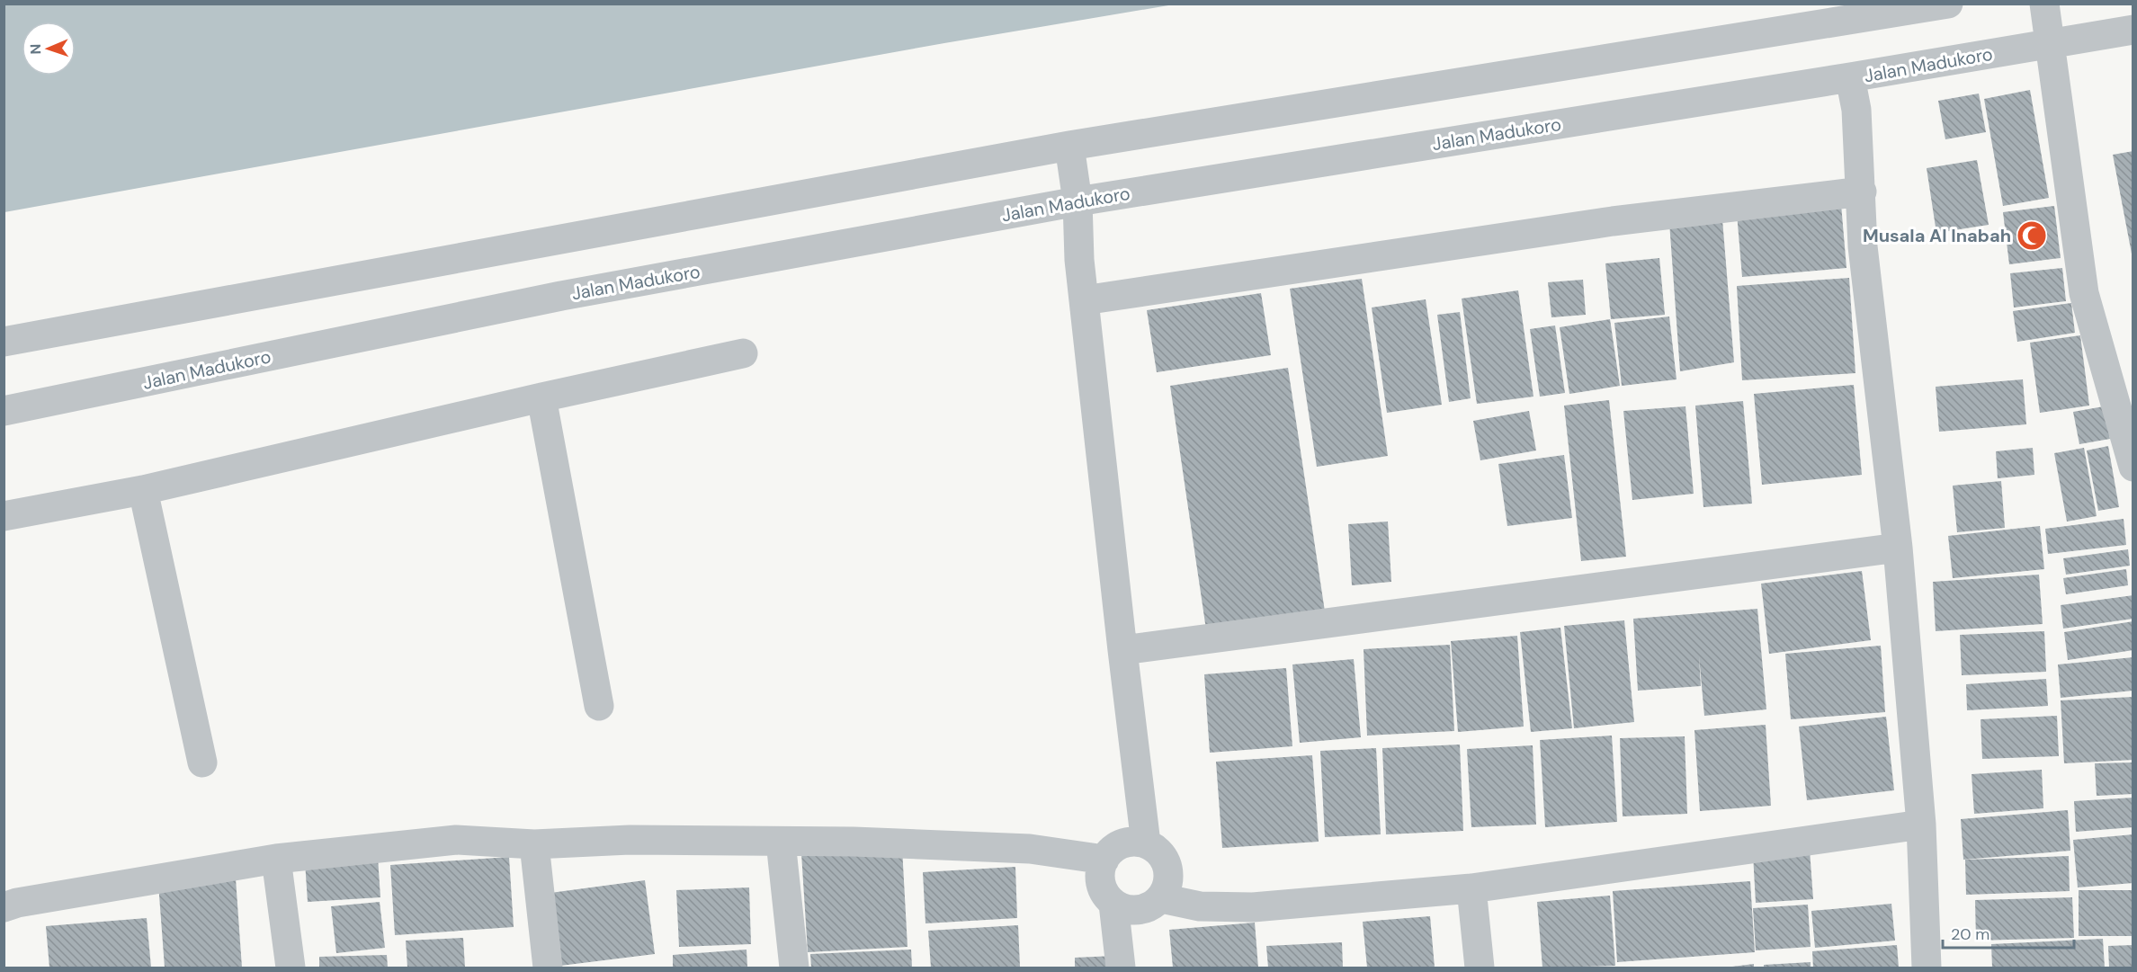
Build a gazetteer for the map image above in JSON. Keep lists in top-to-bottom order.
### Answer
{
  "streets": {
    "street": ["Jalan Madukoro"]
  },
  "places": {
    "mosque": ["Musala Al Inabah"]
  },
  "scale_bar": "20 m",
  "north": "left"
}
